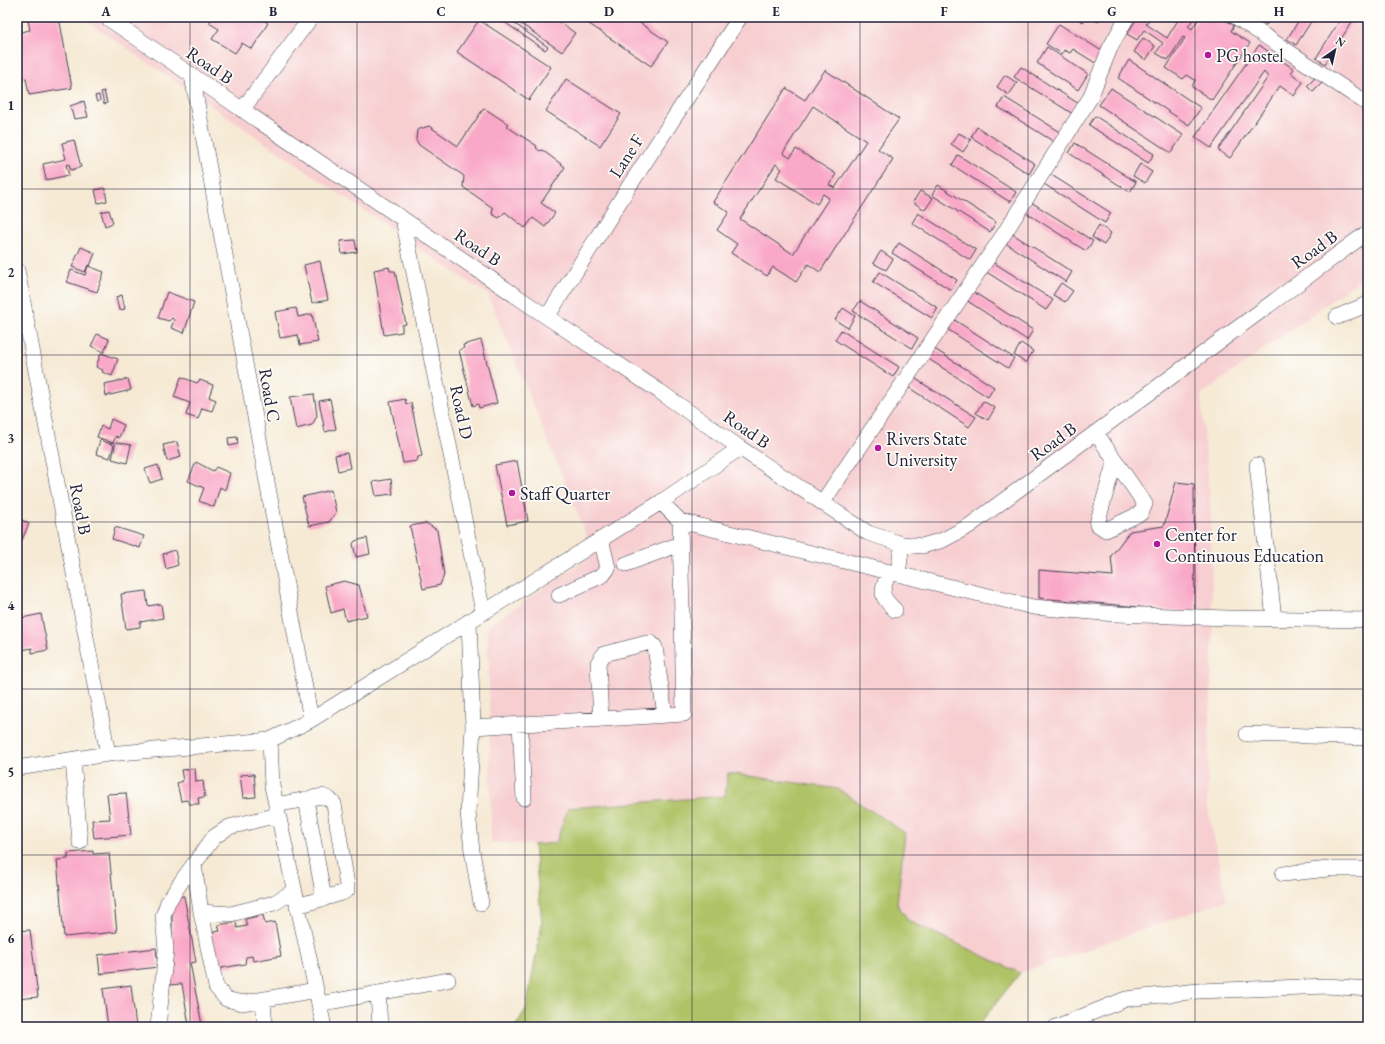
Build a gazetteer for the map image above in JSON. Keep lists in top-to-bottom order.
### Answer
{
  "streets": {
    "street": [
      "Road B",
      "Lane F",
      "Road C",
      "Road D"
    ]
  },
  "crossings": [
    ["Road B", "Lane F"],
    ["Road B", "Road C"],
    ["Road B", "Road D"]
  ],
  "places": [
    "PG hostel",
    "Rivers State University",
    "Staff Quarter",
    "Center for Continuous Education"
  ],
  "north": "top right",
  "grid": {
    "columns": [
      "A",
      "B",
      "C",
      "D",
      "E",
      "F",
      "G",
      "H"
    ],
    "rows": [
      "1",
      "2",
      "3",
      "4",
      "5",
      "6"
    ]
  }
}
